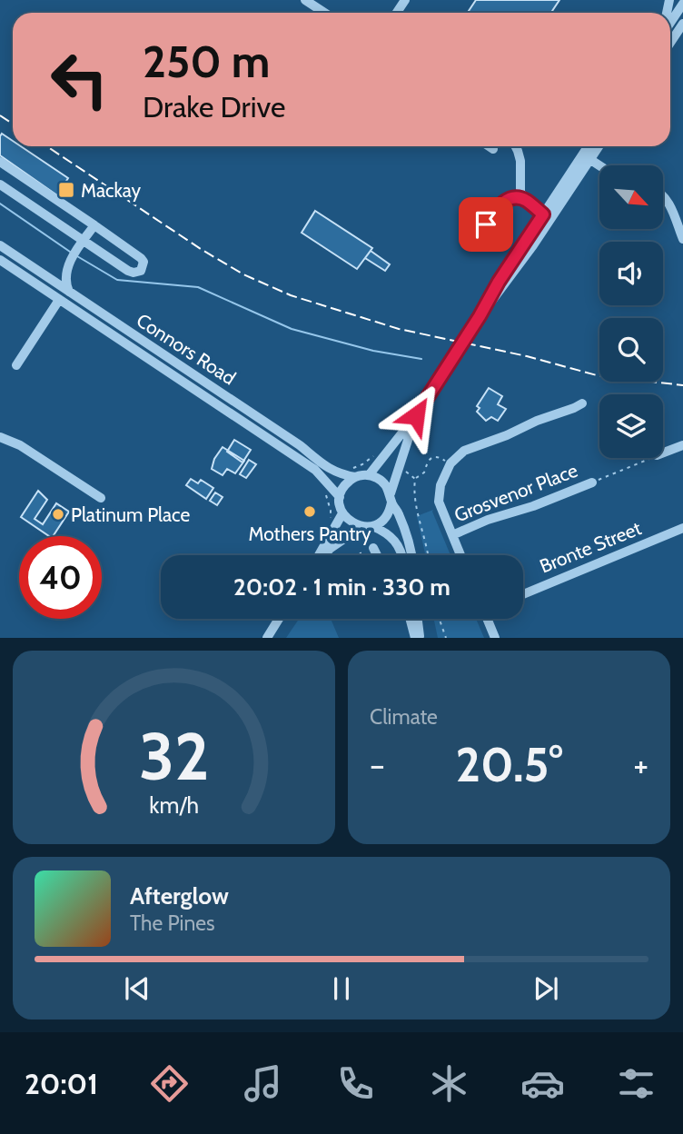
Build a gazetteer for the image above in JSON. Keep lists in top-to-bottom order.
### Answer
{
  "streets": {
    "street": ["Connors Road", "Grosvenor Place", "Bronte Street"]
  },
  "places": {
    "transit": ["Mackay"],
    "other": ["Mothers Pantry", "Platinum Place"]
  },
  "north": "bottom right",
  "page": {
    "turn": ["250 m", "Drake Drive"],
    "limit": "40",
    "trip": "20:02 · 1 min · 330 m",
    "tile": "Climate",
    "heat": ["−", "20.5°", "+"],
    "song": ["Afterglow", "The Pines"],
    "tabs": "20:01",
    "gauge": ["32", "km/h"]
  }
}
